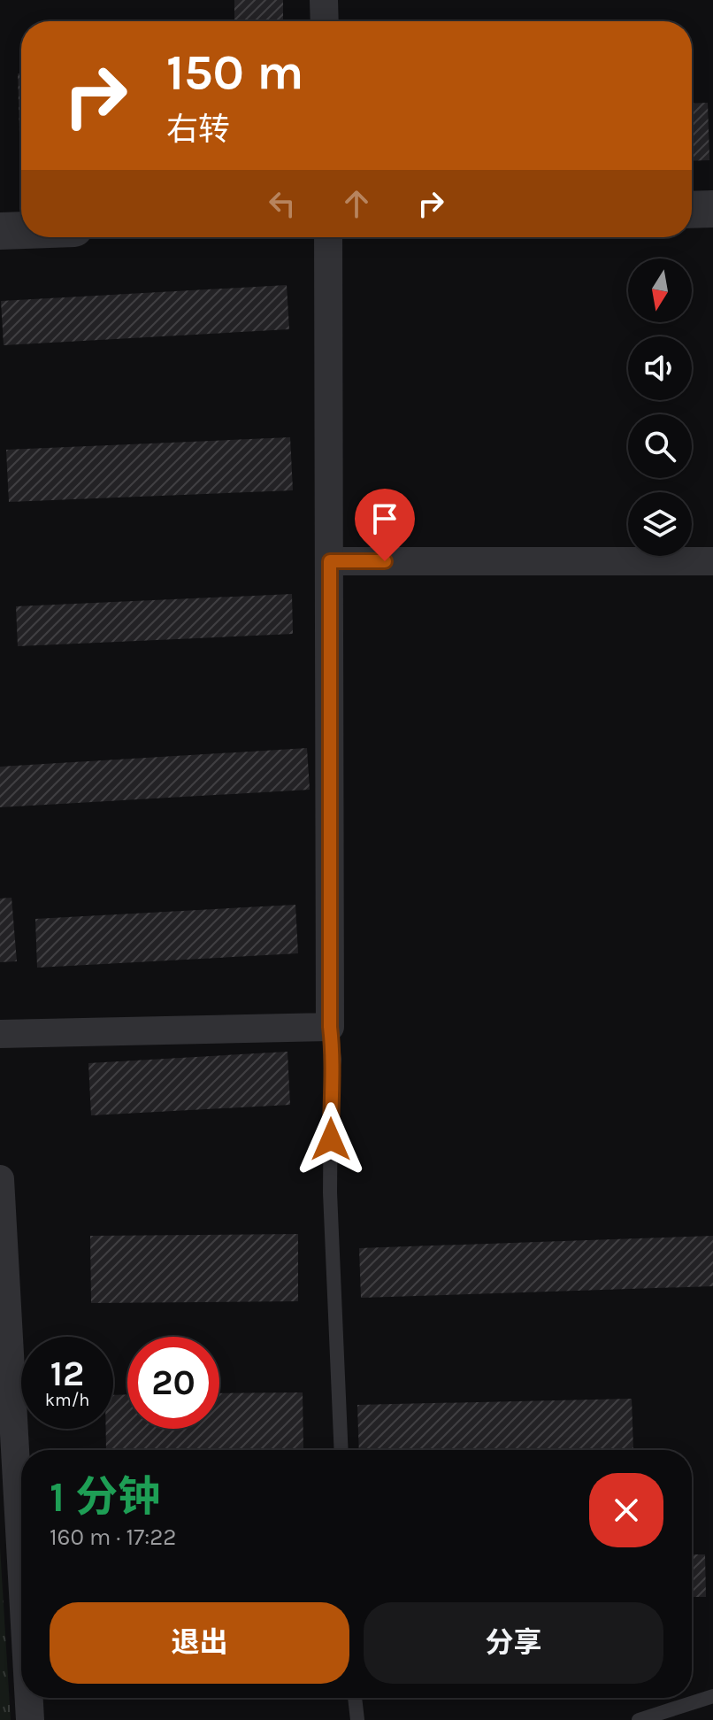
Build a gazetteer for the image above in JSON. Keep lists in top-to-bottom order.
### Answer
{
  "north": "bottom",
  "page": {
    "turn": ["150 m", "右转"],
    "speed": "12 km/h",
    "limit": "20",
    "heading": ["1 分钟", "160 m · 17:22"],
    "buttons": ["退出", "分享"]
  }
}
